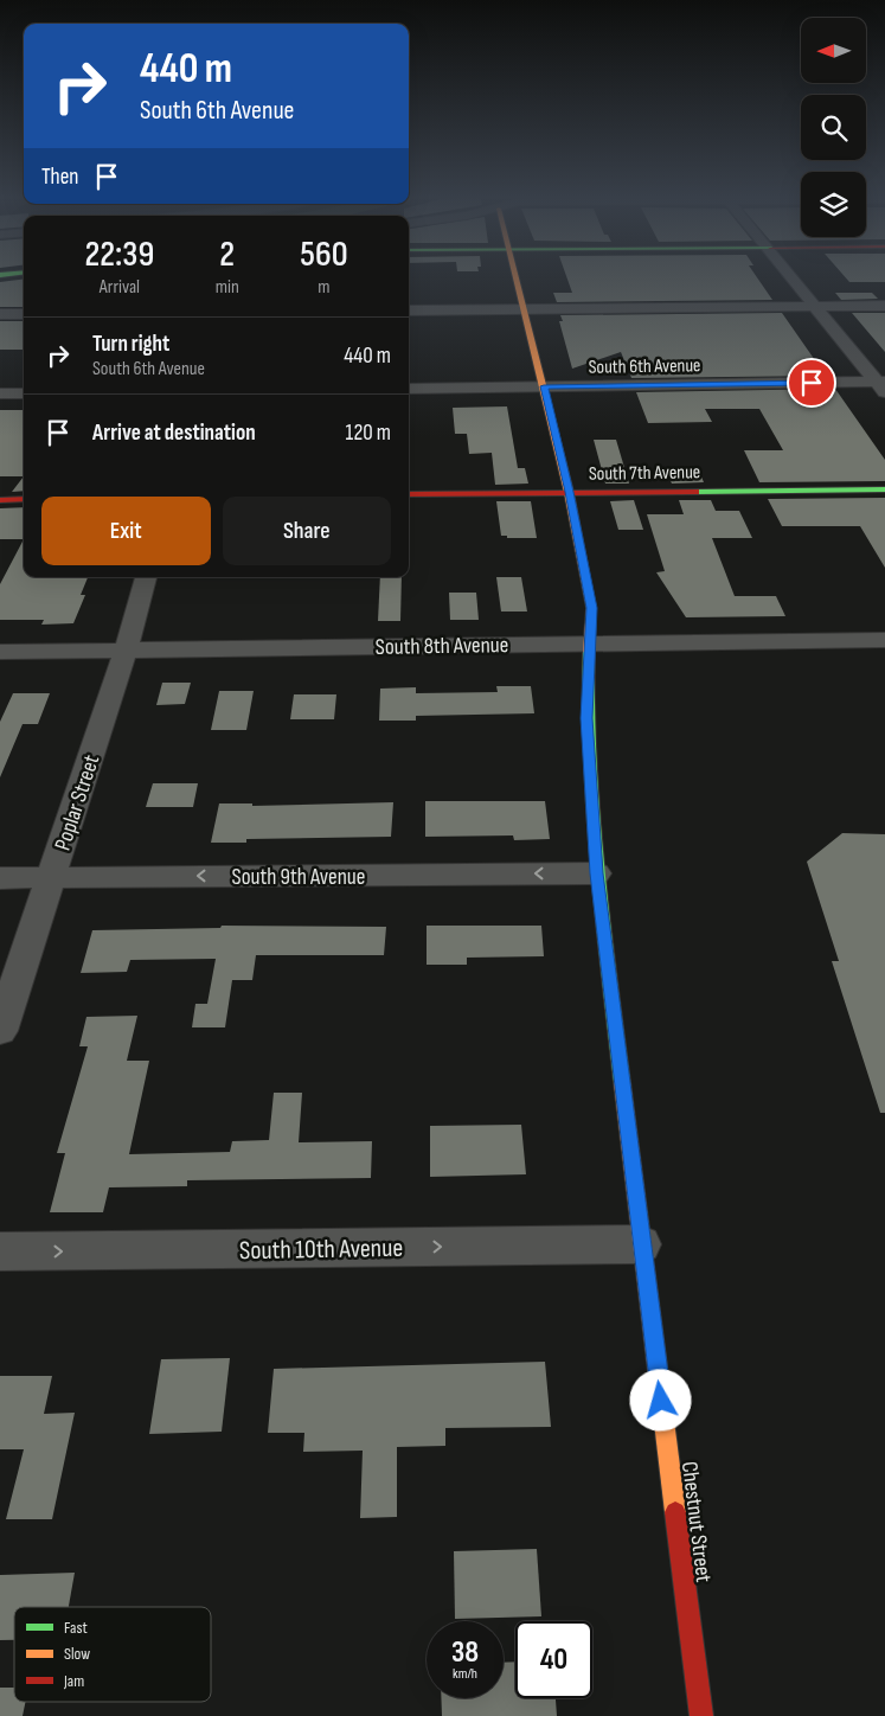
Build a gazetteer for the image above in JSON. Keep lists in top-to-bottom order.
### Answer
{
  "streets": {
    "street": [
      "South 6th Avenue",
      "South 7th Avenue",
      "South 8th Avenue",
      "Poplar Street",
      "South 9th Avenue",
      "South 10th Avenue",
      "Chestnut Street"
    ]
  },
  "crossings": [
    ["South 6th Avenue", "Chestnut Street"],
    ["South 7th Avenue", "Chestnut Street"],
    ["South 8th Avenue", "Poplar Street"],
    ["South 8th Avenue", "Chestnut Street"],
    ["Poplar Street", "South 9th Avenue"],
    ["South 9th Avenue", "Chestnut Street"],
    ["South 10th Avenue", "Chestnut Street"]
  ],
  "one_way": ["South 9th Avenue", "South 10th Avenue"],
  "legend": ["Fast", "Slow", "Jam"],
  "north": "left",
  "page": {
    "turn": ["440 m", "South 6th Avenue"],
    "then": "Then",
    "eta": [
      "22:39",
      "Arrival",
      "2",
      "min",
      "560",
      "m"
    ],
    "list": [
      {
        "name": "Turn right",
        "note": "South 6th Avenue",
        "value": "440 m"
      },
      {
        "name": "Arrive at destination",
        "value": "120 m"
      }
    ],
    "buttons": ["Exit", "Share"],
    "speed": "38 km/h",
    "limit": "40"
  }
}
